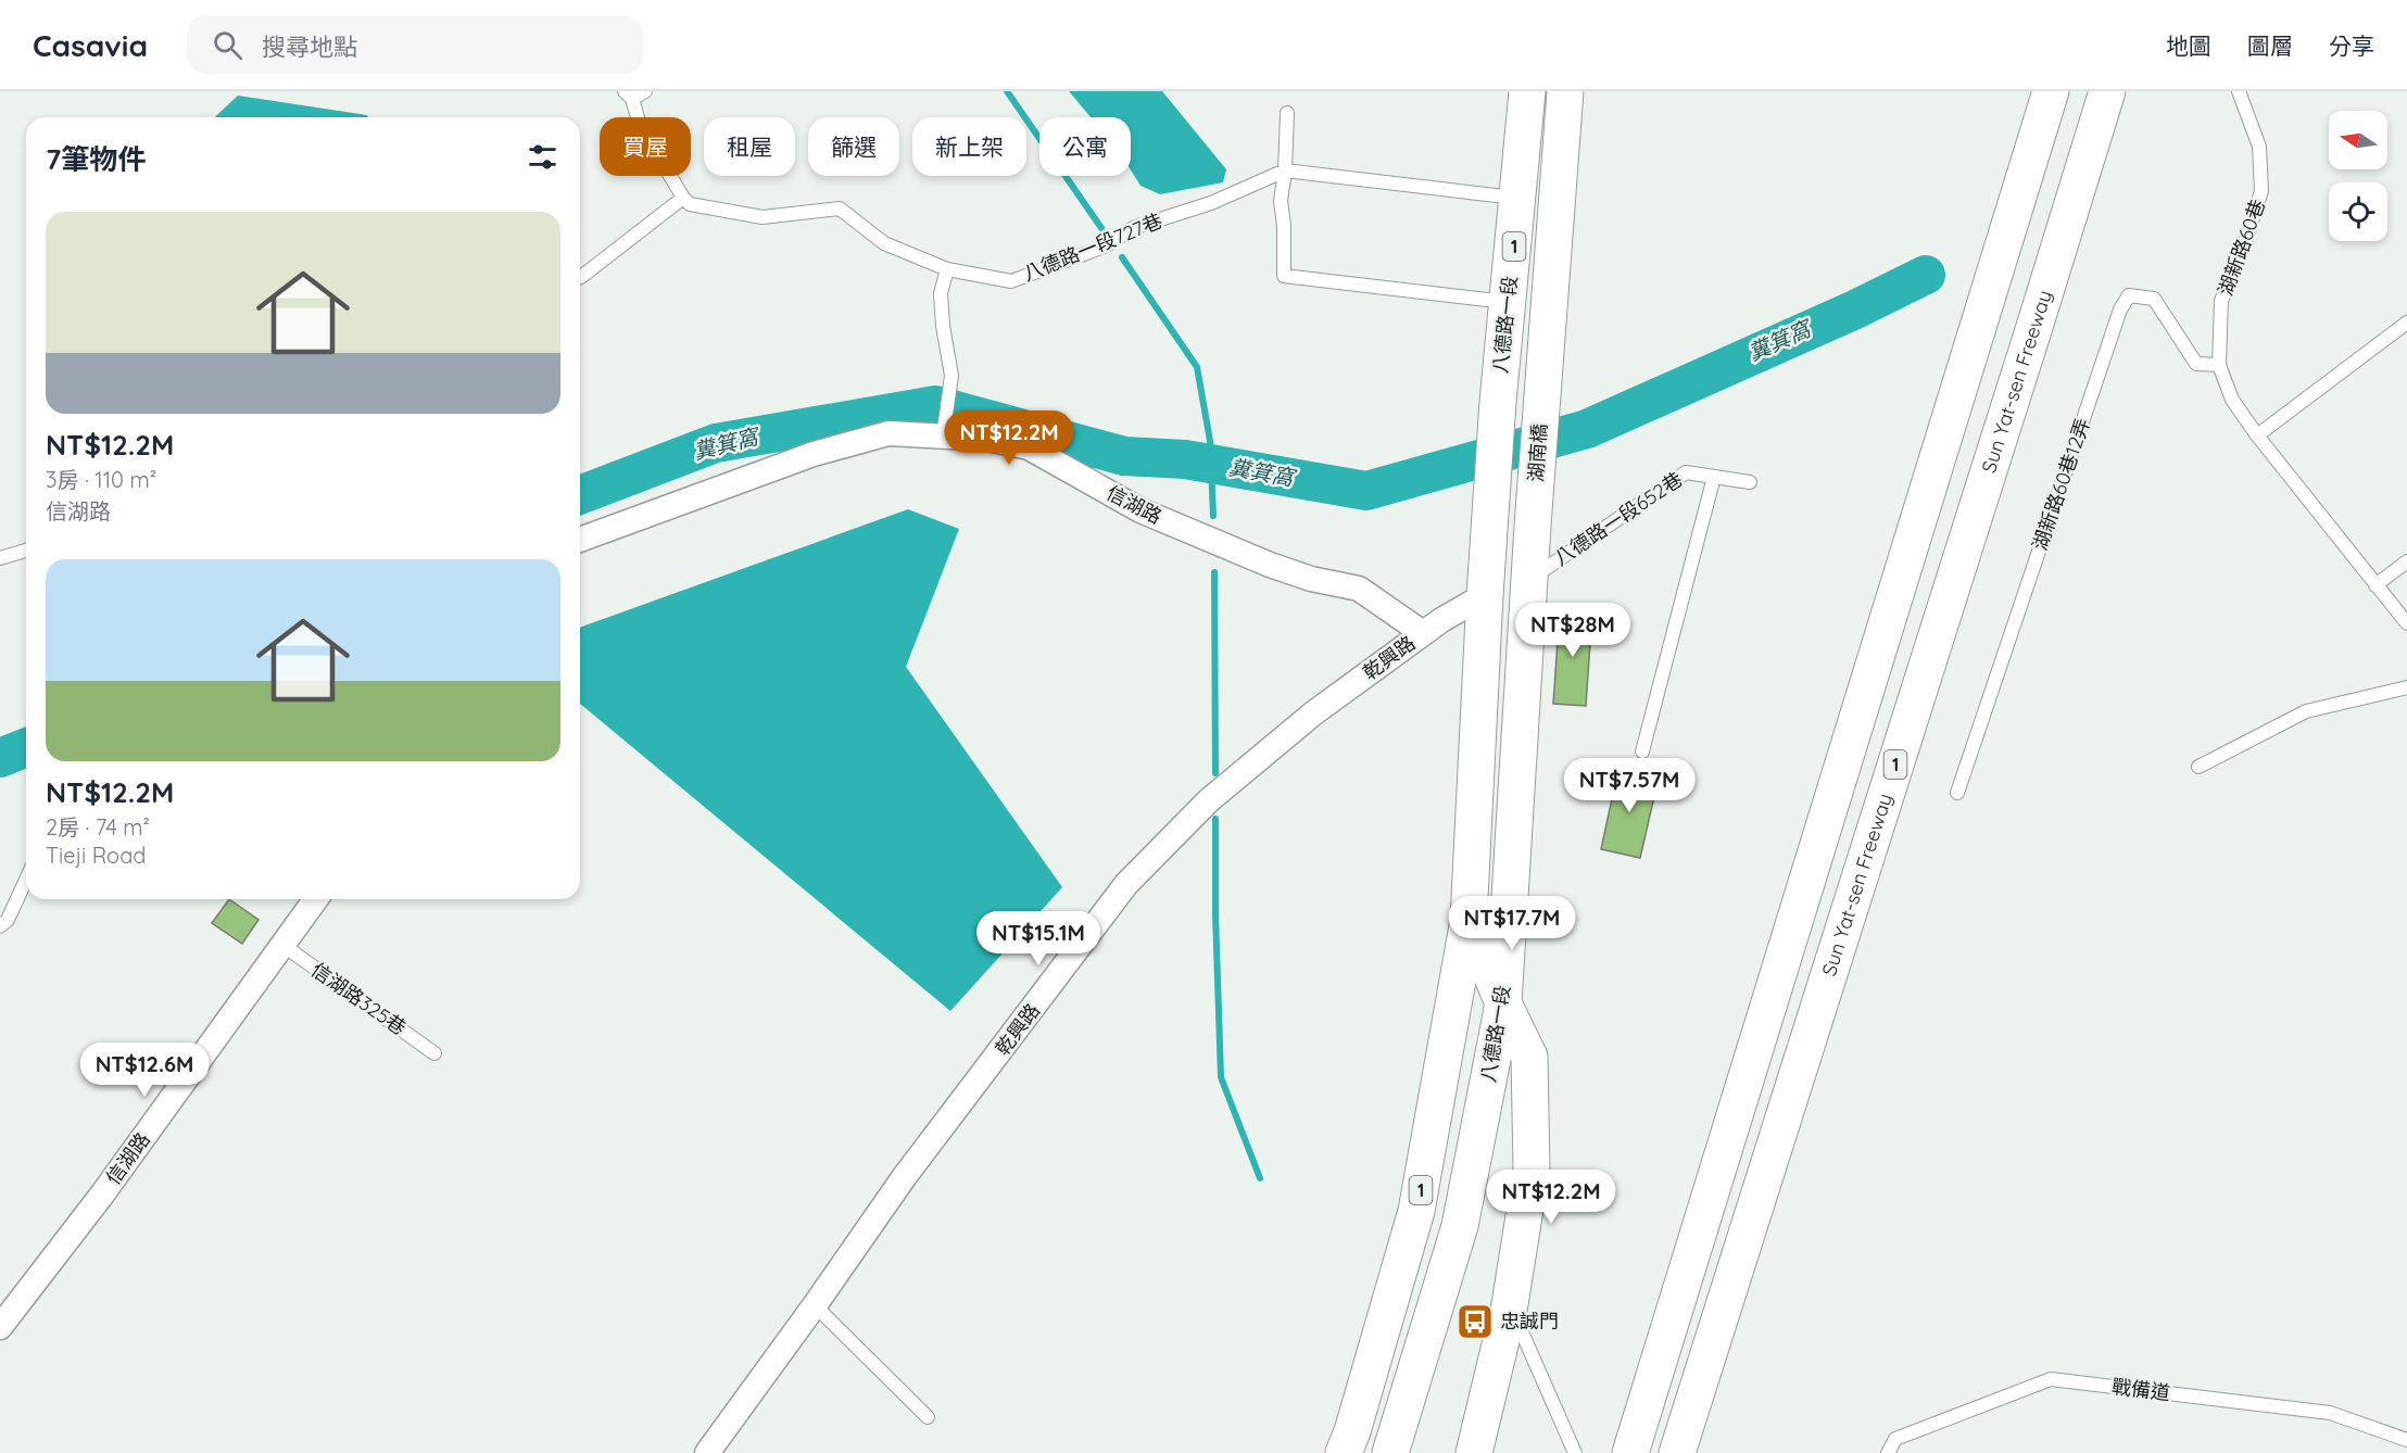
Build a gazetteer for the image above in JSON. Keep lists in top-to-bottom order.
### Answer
{
  "streets": {
    "main road": [
      "1",
      "八德路一段",
      "Sun Yat-sen Freeway",
      "湖南橋"
    ],
    "street": ["信湖路", "乾興路"],
    "lane": [
      "八德路一段727巷",
      "湖新路60巷",
      "湖新路60巷12弄",
      "八德路一段652巷",
      "信湖路325巷",
      "戰備道"
    ]
  },
  "crossings": [
    ["1", "八德路一段"],
    ["1", "乾興路"],
    ["八德路一段727巷", "八德路一段"],
    ["湖新路60巷", "湖新路60巷12弄"],
    ["八德路一段", "湖南橋"],
    ["八德路一段", "八德路一段652巷"],
    ["八德路一段", "乾興路"],
    ["信湖路", "乾興路"],
    ["信湖路", "信湖路325巷"]
  ],
  "water": ["糞箕窩"],
  "places": {
    "bus stop": ["忠誠門"]
  },
  "north": "left",
  "page": {
    "header": "Casavia",
    "search": "搜尋地點",
    "nav": ["地圖", "圖層", "分享"],
    "chip": [
      "買屋",
      "租屋",
      "篩選",
      "新上架",
      "公寓"
    ],
    "heading": "7筆物件",
    "list": [
      {
        "name": "NT$12.2M",
        "note": "3房 · 110 m² · 信湖路"
      },
      {
        "name": "NT$12.2M",
        "note": "2房 · 74 m² · Tieji Road"
      }
    ],
    "price": [
      "NT$12.2M",
      "NT$28M",
      "NT$7.57M",
      "NT$17.7M",
      "NT$15.1M",
      "NT$12.6M",
      "NT$12.2M"
    ]
  }
}
